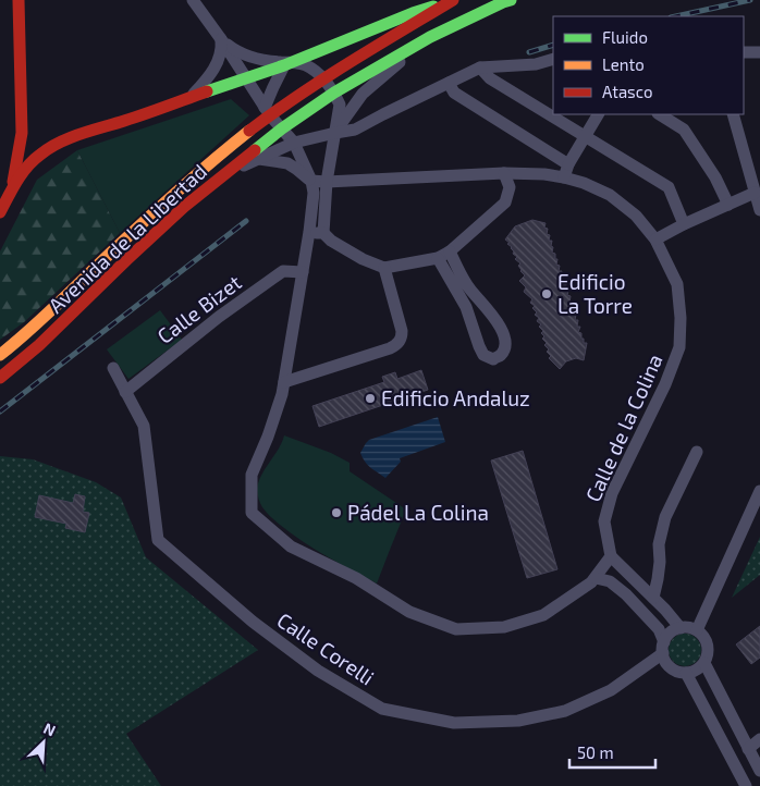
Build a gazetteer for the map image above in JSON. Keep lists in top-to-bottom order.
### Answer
{
  "streets": {
    "main road": ["Avenida de la Libertad"],
    "street": ["Calle Bizet", "Calle de la Colina", "Calle Corelli"]
  },
  "crossings": [
    ["Calle Bizet", "Calle Corelli"]
  ],
  "places": ["Edificio La Torre", "Edificio Andaluz", "Pádel La Colina"],
  "legend": ["Fluido", "Lento", "Atasco"],
  "scale_bar": "50 m",
  "north": "top right"
}
